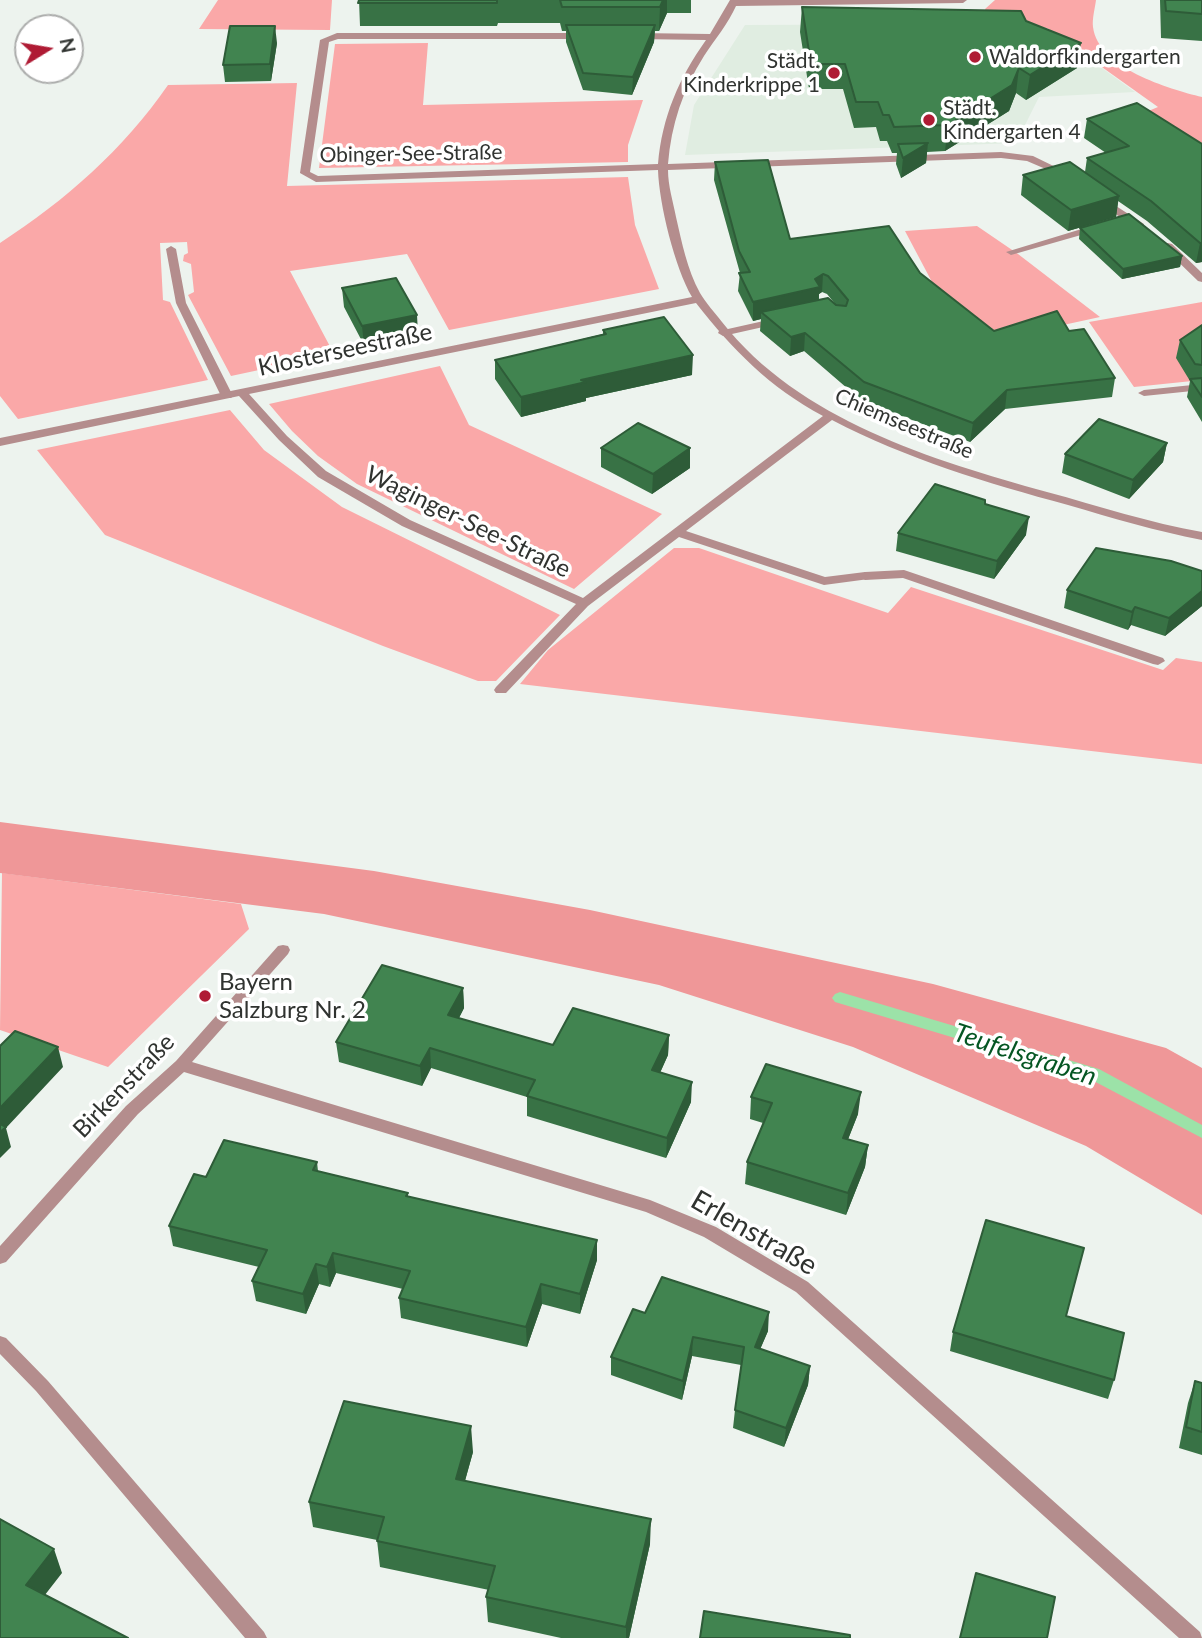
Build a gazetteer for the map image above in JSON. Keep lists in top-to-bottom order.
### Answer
{
  "streets": {
    "street": [
      "Obinger-See-Straße",
      "Klosterseestraße",
      "Chiemseestraße",
      "Waginger-See-Straße",
      "Birkenstraße",
      "Erlenstraße"
    ]
  },
  "crossings": [
    ["Obinger-See-Straße", "Chiemseestraße"],
    ["Klosterseestraße", "Chiemseestraße"],
    ["Klosterseestraße", "Waginger-See-Straße"],
    ["Chiemseestraße", "Waginger-See-Straße"],
    ["Birkenstraße", "Erlenstraße"]
  ],
  "water": ["Teufelsgraben"],
  "places": [
    "Waldorfkindergarten",
    "Städt. Kinderkrippe 1",
    "Städt. Kindergarten 4",
    "Bayern Salzburg Nr. 2"
  ],
  "north": "right"
}
